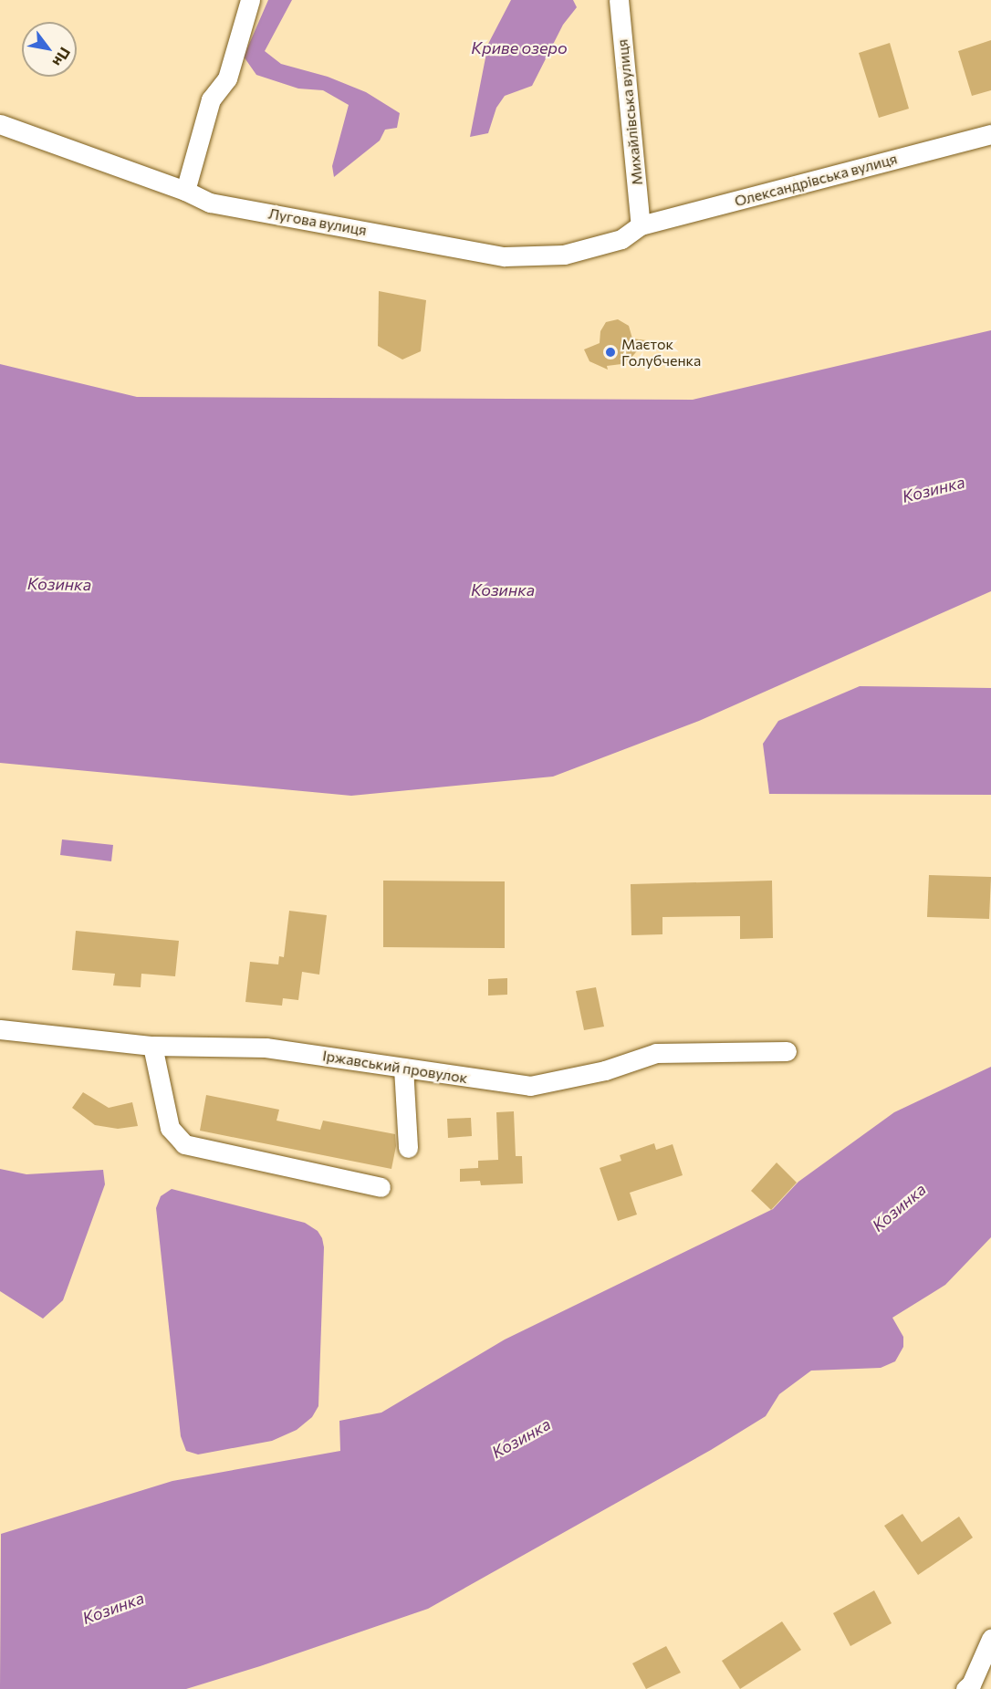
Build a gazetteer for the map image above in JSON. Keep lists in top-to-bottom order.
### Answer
{
  "streets": {
    "street": [
      "Михайлівська вулиця",
      "Олександрівська вулиця",
      "Лугова вулиця",
      "Іржавський провулок"
    ]
  },
  "crossings": [
    ["Михайлівська вулиця", "Олександрівська вулиця"],
    ["Михайлівська вулиця", "Лугова вулиця"],
    ["Олександрівська вулиця", "Лугова вулиця"]
  ],
  "water": ["Криве озеро", "Козинка"],
  "places": ["Маєток Голубченка"],
  "north": "bottom right"
}
